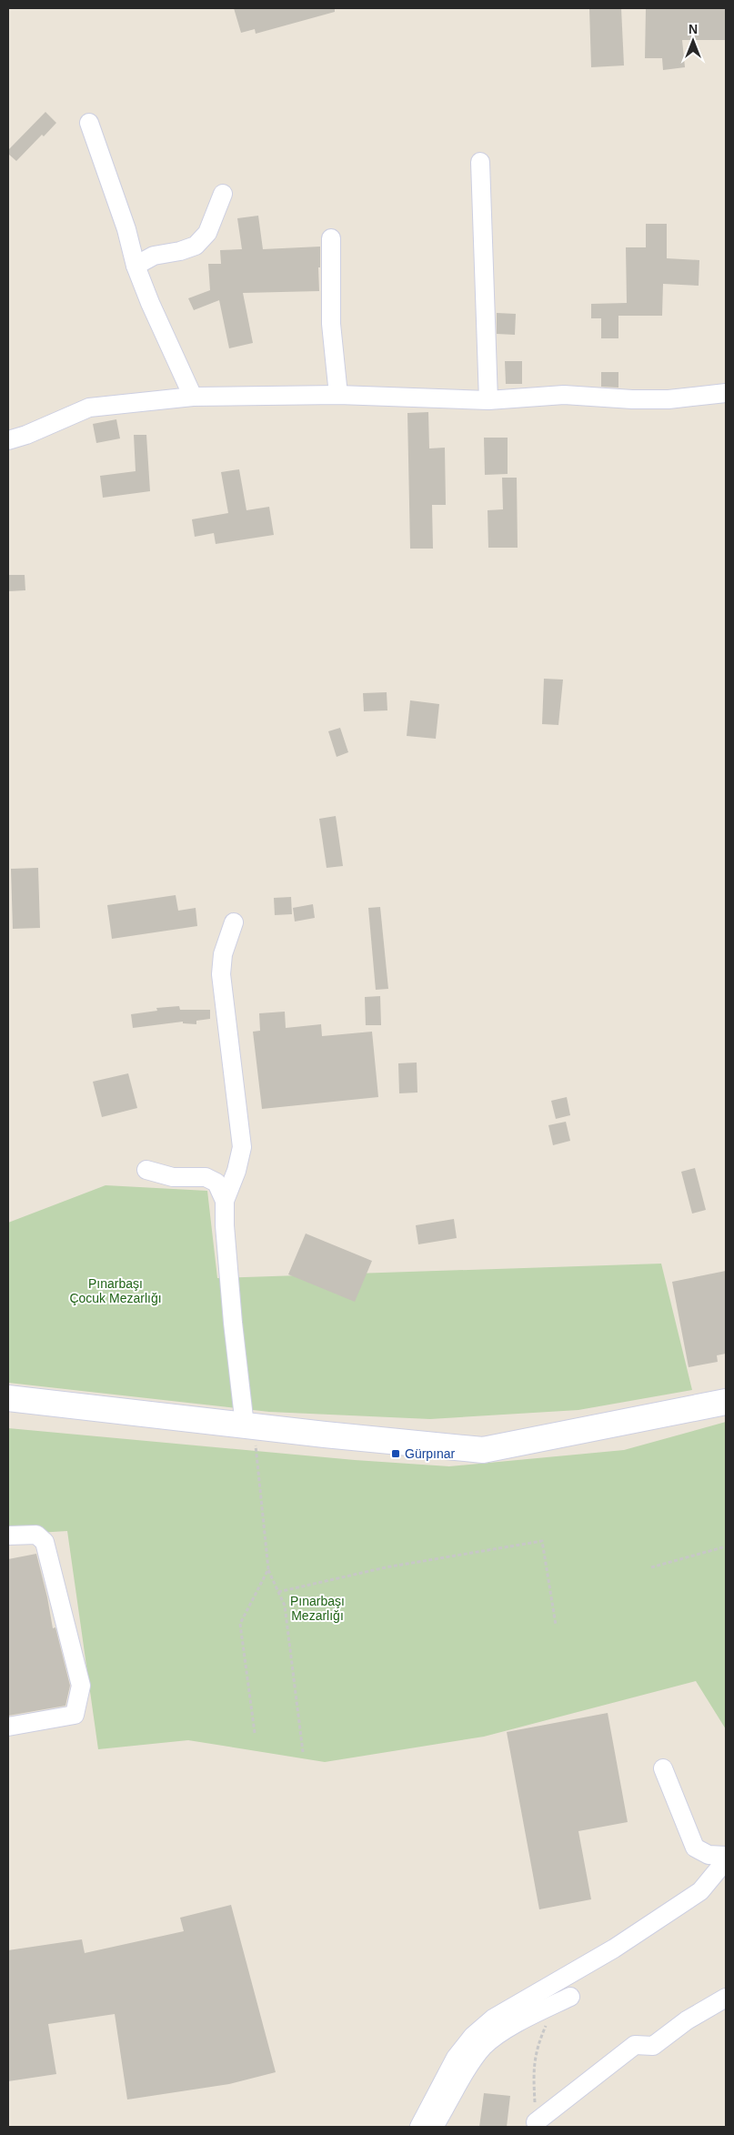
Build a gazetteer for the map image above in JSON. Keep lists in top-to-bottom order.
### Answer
{
  "parks": ["Pınarbaşı Çocuk Mezarlığı", "Pınarbaşı Mezarlığı"],
  "places": {
    "transit": ["Gürpınar"]
  },
  "north": "top"
}
